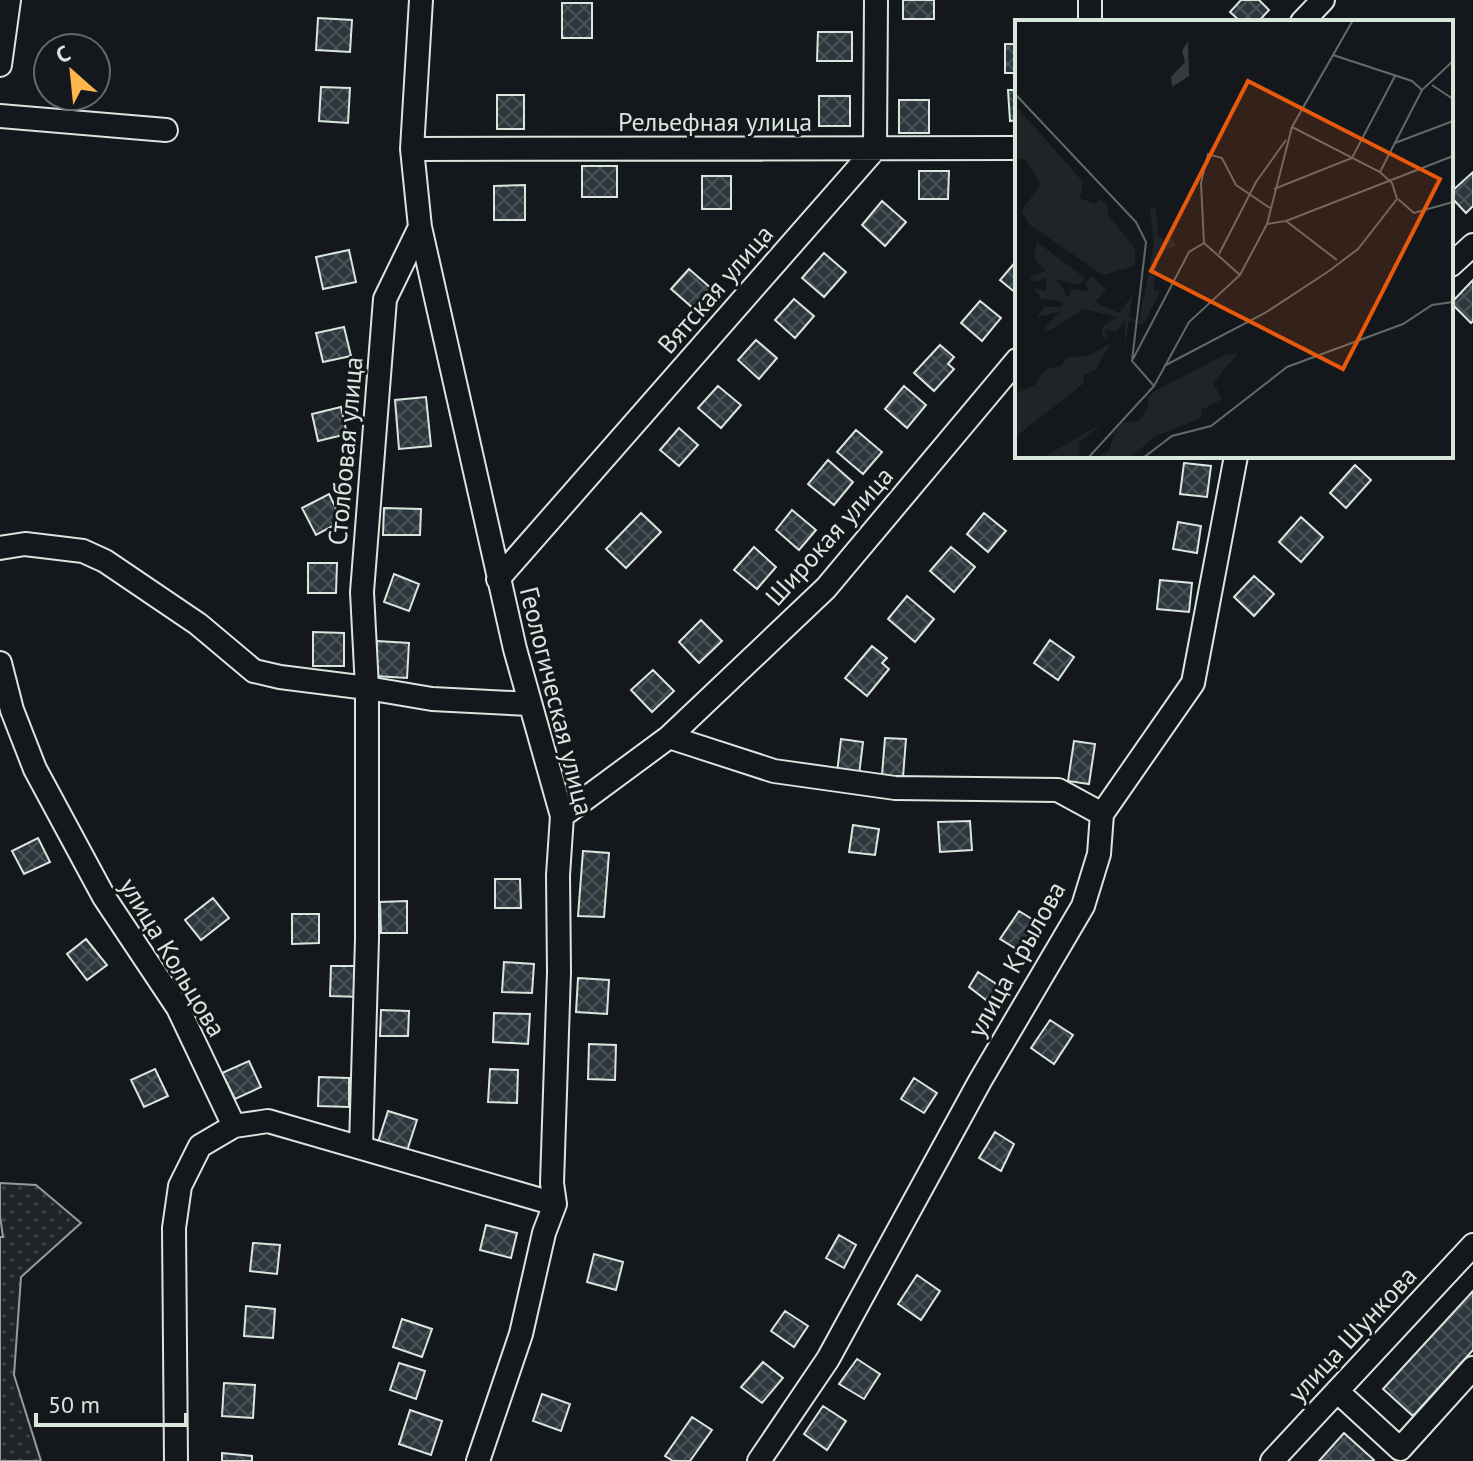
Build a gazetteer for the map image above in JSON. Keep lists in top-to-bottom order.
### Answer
{
  "streets": {
    "street": [
      "Рельефная улица",
      "Вятская улица",
      "Столбовая улица",
      "Широкая улица",
      "Геологическая улица",
      "улица Кольцова",
      "улица Крылова",
      "улица Шункова"
    ]
  },
  "crossings": [
    ["Рельефная улица", "Вятская улица"],
    ["Рельефная улица", "Геологическая улица"],
    ["Вятская улица", "Геологическая улица"],
    ["Столбовая улица", "Геологическая улица"],
    ["Широкая улица", "Геологическая улица"]
  ],
  "scale_bar": "50 m",
  "north": "top left"
}
